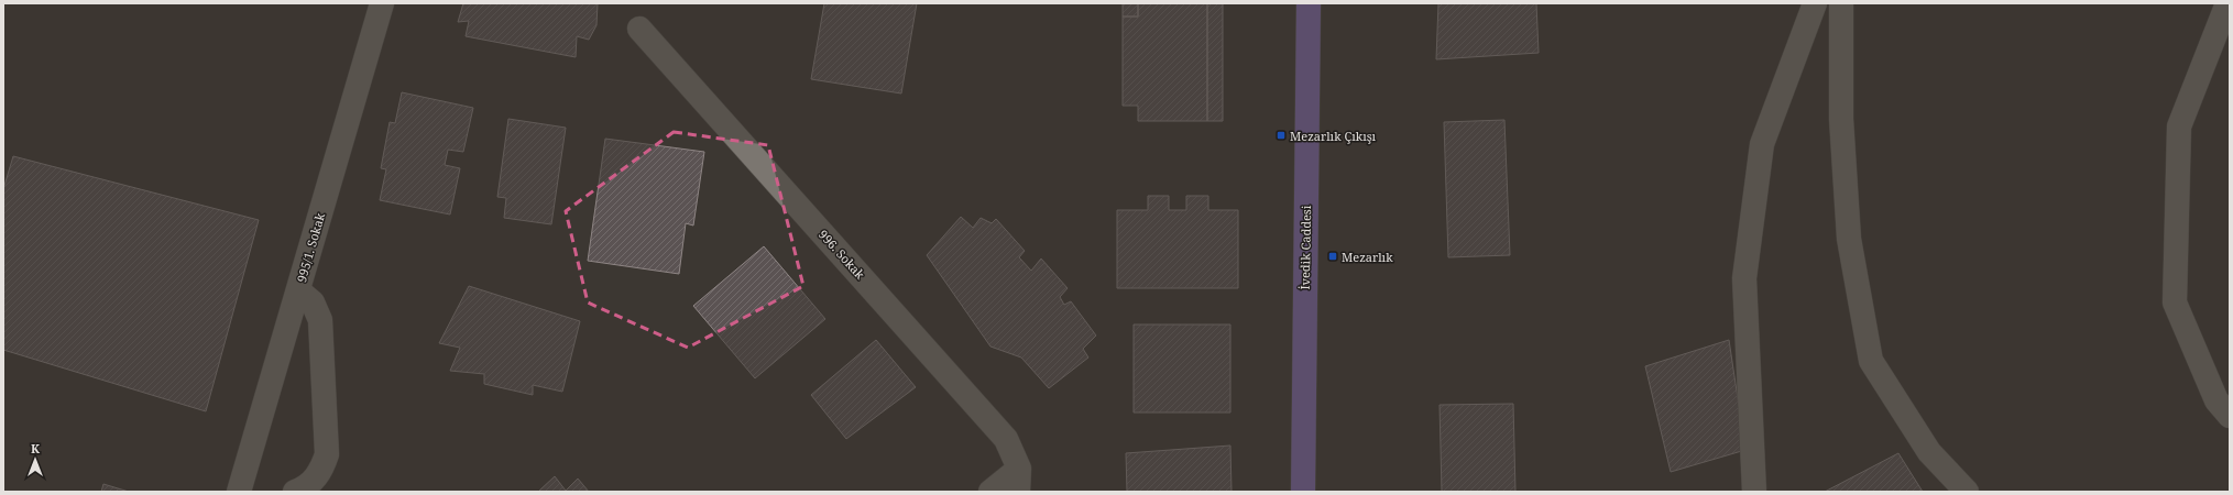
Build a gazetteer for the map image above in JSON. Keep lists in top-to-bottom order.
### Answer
{
  "streets": {
    "main road": ["İvedik Caddesi"],
    "street": ["995/1. Sokak", "996. Sokak"]
  },
  "places": {
    "transit": ["Mezarlık Çıkışı", "Mezarlık"]
  },
  "north": "top"
}
